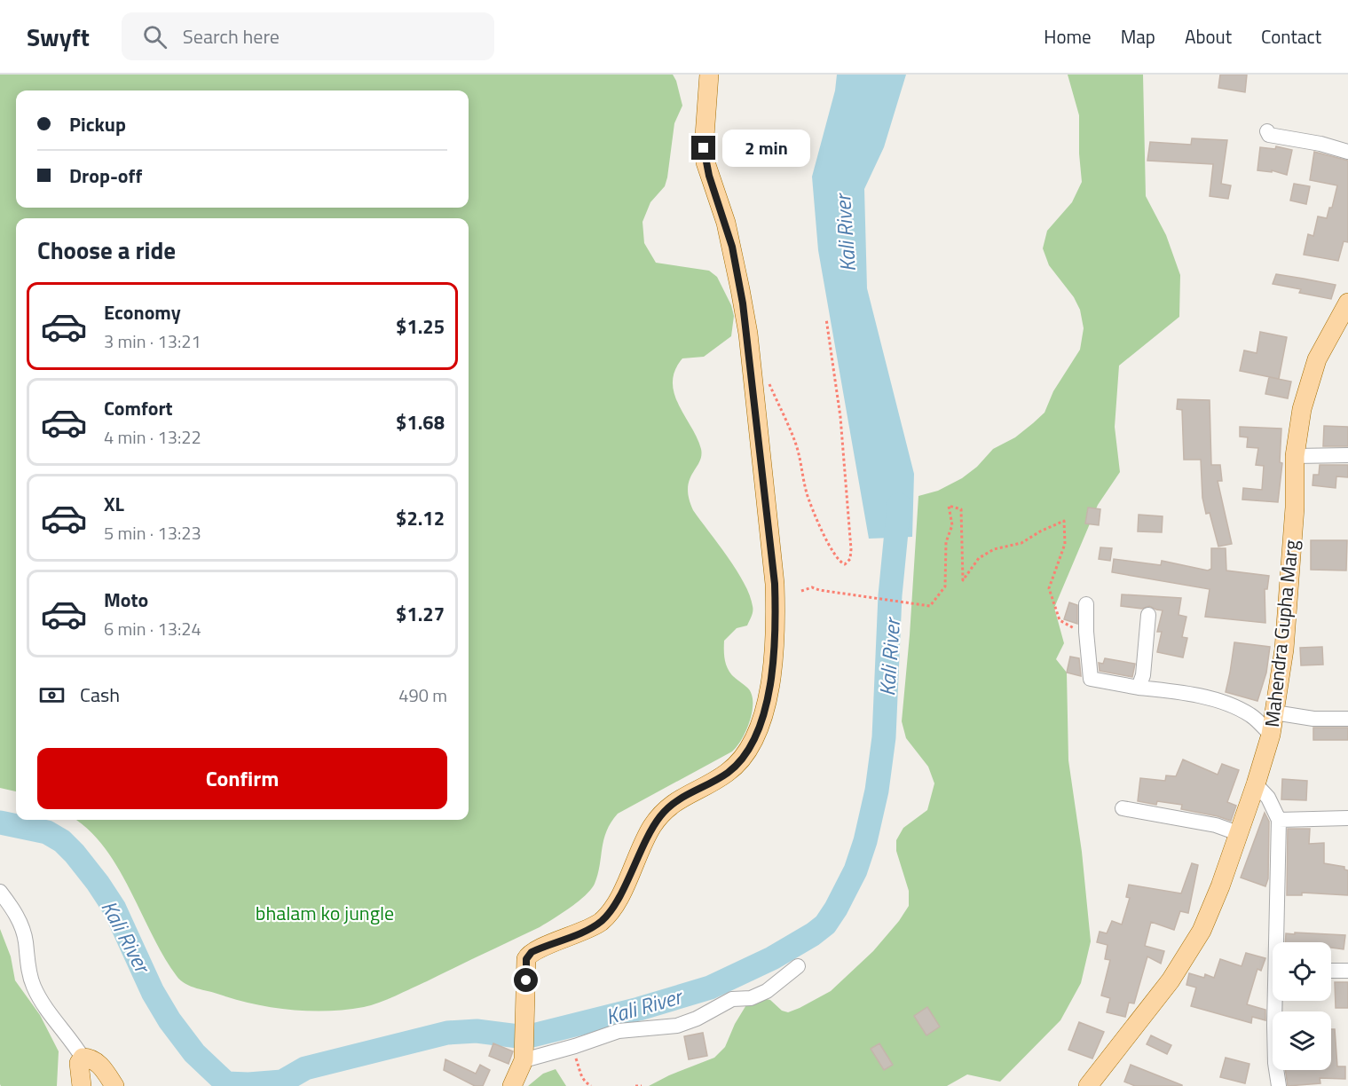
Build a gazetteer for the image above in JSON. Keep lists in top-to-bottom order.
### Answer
{
  "streets": {
    "main road": ["Mahendra Gupha Marg"]
  },
  "water": ["Kali River"],
  "parks": ["bhalam ko jungle"],
  "page": {
    "header": "Swyft",
    "search": "Search here",
    "nav": [
      "Home",
      "Map",
      "About",
      "Contact"
    ],
    "banner": ["Pickup", "Drop-off"],
    "bubble": "2 min",
    "heading": "Choose a ride",
    "list": [
      {
        "name": "Economy",
        "note": "3 min · 13:21",
        "value": "$1.25"
      },
      {
        "name": "Comfort",
        "note": "4 min · 13:22",
        "value": "$1.68"
      },
      {
        "name": "XL",
        "note": "5 min · 13:23",
        "value": "$2.12"
      },
      {
        "name": "Moto",
        "note": "6 min · 13:24",
        "value": "$1.27"
      }
    ],
    "pay": ["Cash", "490 m"],
    "buttons": "Confirm"
  }
}
